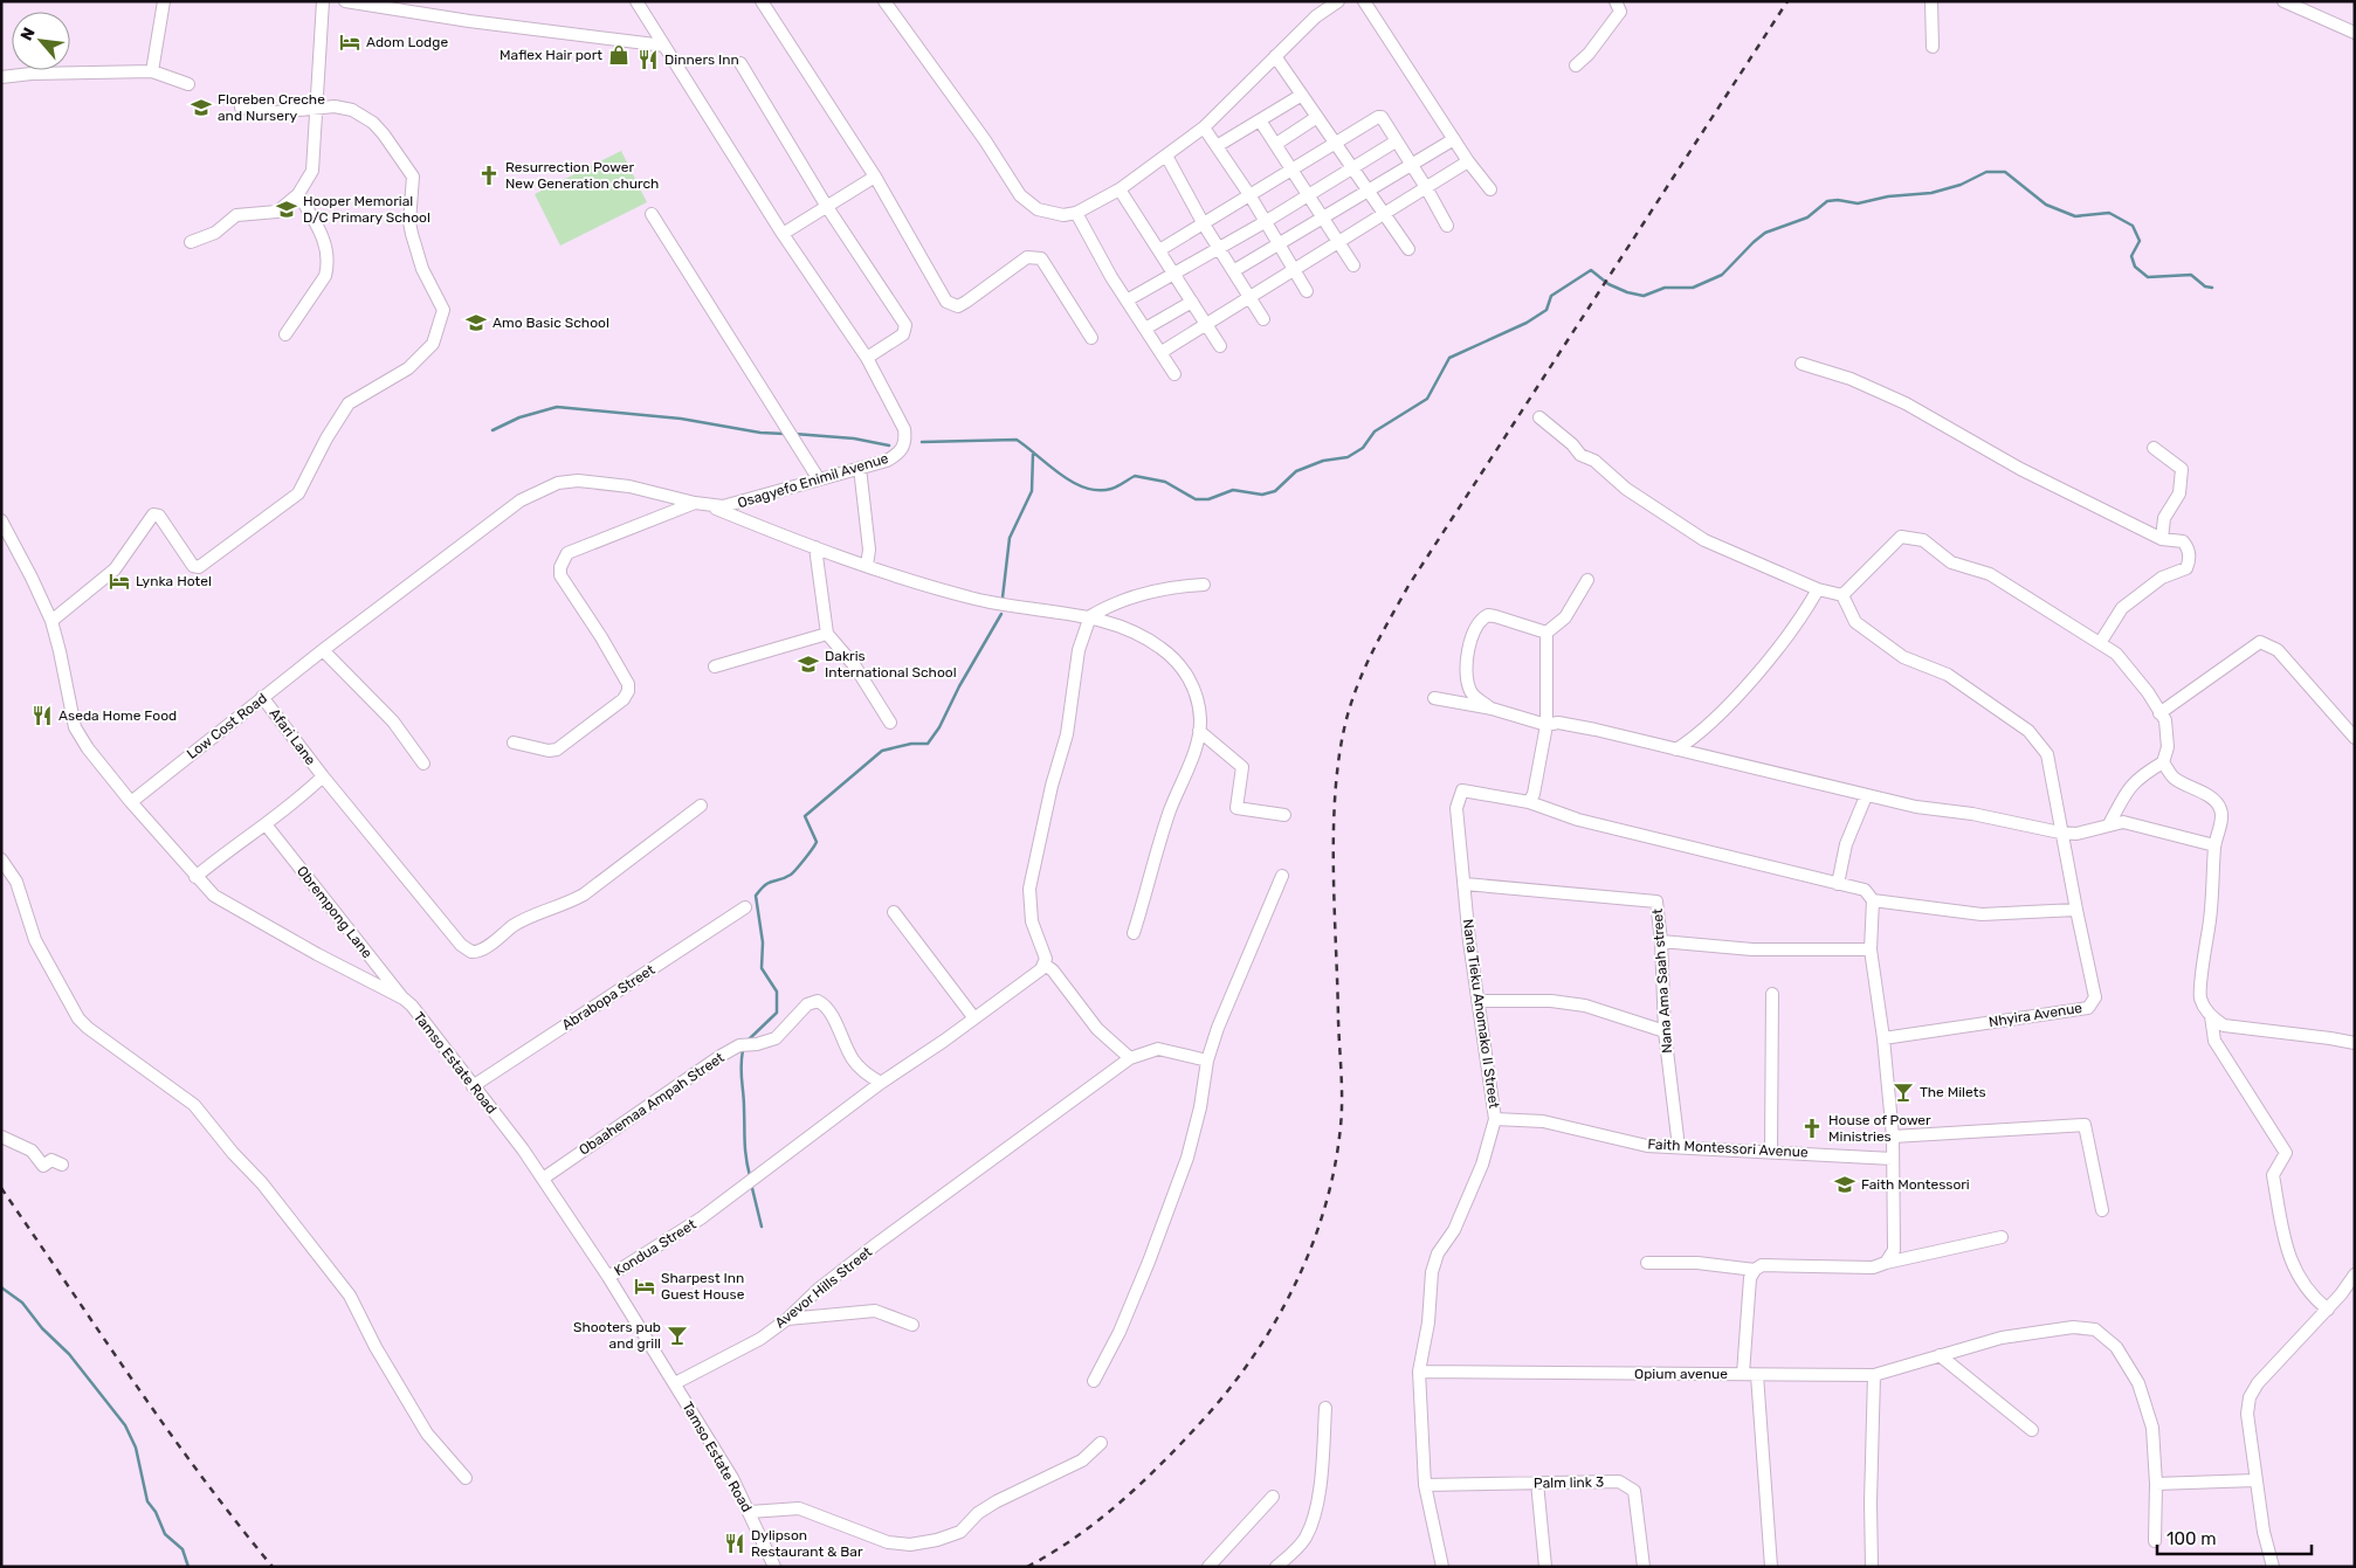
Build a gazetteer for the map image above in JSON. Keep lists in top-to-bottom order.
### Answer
{
  "streets": {
    "street": [
      "Osagyefo Enimil Avenue",
      "Low Cost Road",
      "Afari Lane",
      "Obrempong Lane",
      "Nana Ama Saah street",
      "Abrabopa Street",
      "Nana Tieku Anomako II Street",
      "Nhyira Avenue",
      "Tamso Estate Road",
      "Obaahemaa Ampah Street",
      "Faith Montessori Avenue",
      "Kondua Street",
      "Avevor Hills Street",
      "Opium avenue",
      "Palm link 3"
    ]
  },
  "crossings": [
    ["Osagyefo Enimil Avenue", "Low Cost Road"],
    ["Low Cost Road", "Afari Lane"],
    ["Low Cost Road", "Tamso Estate Road"],
    ["Obrempong Lane", "Tamso Estate Road"],
    ["Nana Ama Saah street", "Nana Tieku Anomako II Street"],
    ["Nana Ama Saah street", "Faith Montessori Avenue"],
    ["Abrabopa Street", "Tamso Estate Road"],
    ["Nana Tieku Anomako II Street", "Faith Montessori Avenue"],
    ["Nana Tieku Anomako II Street", "Opium avenue"],
    ["Nana Tieku Anomako II Street", "Palm link 3"],
    ["Tamso Estate Road", "Obaahemaa Ampah Street"],
    ["Tamso Estate Road", "Kondua Street"],
    ["Tamso Estate Road", "Avevor Hills Street"],
    ["Obaahemaa Ampah Street", "Kondua Street"]
  ],
  "places": {
    "hotel": ["Adom Lodge", "Lynka Hotel", "Sharpest Inn Guest House"],
    "shop": ["Maflex Hair port"],
    "restaurant": ["Dinners Inn", "Aseda Home Food", "Dylipson Restaurant & Bar"],
    "school or university": [
      "Floreben Creche and Nursery",
      "Hooper Memorial D/C Primary School",
      "Amo Basic School",
      "Dakris International School",
      "Faith Montessori"
    ],
    "church": ["Resurrection Power New Generation church", "House of Power Ministries"],
    "bar": ["The Milets", "Shooters pub and grill"]
  },
  "scale_bar": "100 m",
  "north": "top left"
}
